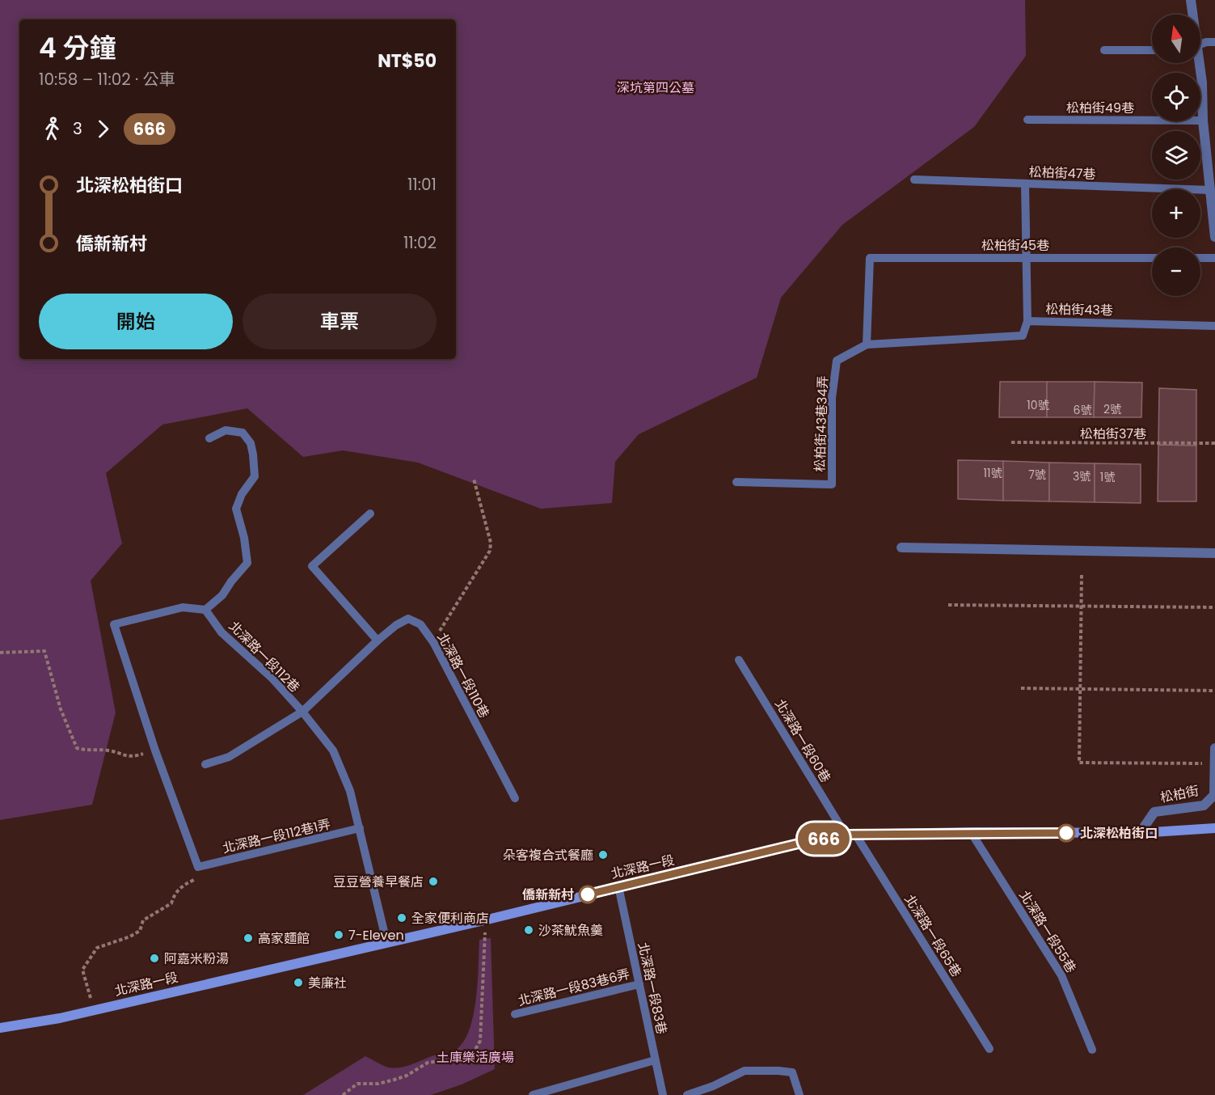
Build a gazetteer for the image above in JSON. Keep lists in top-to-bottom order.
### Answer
{
  "streets": {
    "main road": ["北深路一段"],
    "street": ["松柏街"],
    "lane": [
      "松柏街49巷",
      "松柏街47巷",
      "松柏街45巷",
      "松柏街43巷",
      "松柏街43巷34弄",
      "北深路一段112巷",
      "北深路一段110巷",
      "北深路一段60巷",
      "北深路一段112巷1弄",
      "北深路一段55巷",
      "北深路一段65巷",
      "北深路一段83巷6弄",
      "北深路一段83巷"
    ],
    "path": ["松柏街37巷"]
  },
  "crossings": [
    ["松柏街45巷", "松柏街43巷"],
    ["松柏街45巷", "松柏街43巷34弄"],
    ["松柏街43巷", "松柏街43巷34弄"],
    ["北深路一段112巷", "北深路一段110巷"],
    ["北深路一段112巷", "北深路一段112巷1弄"],
    ["北深路一段112巷", "北深路一段"],
    ["北深路一段60巷", "北深路一段"],
    ["松柏街", "北深路一段"],
    ["北深路一段", "北深路一段55巷"],
    ["北深路一段", "北深路一段65巷"],
    ["北深路一段", "北深路一段83巷"],
    ["北深路一段83巷6弄", "北深路一段83巷"]
  ],
  "parks": ["深坑第四公墓", "土庫樂活廣場"],
  "places": [
    "北深松柏街口",
    "朵客複合式餐廳",
    "豆豆營養早餐店",
    "僑新新村",
    "全家便利商店",
    "沙茶魷魚羹",
    "7-Eleven",
    "高家麵館",
    "阿嘉米粉湯",
    "美廉社"
  ],
  "lines": ["bus line 666"],
  "house_numbers": [
    "10號",
    "2號",
    "6號",
    "11號",
    "7號",
    "3號",
    "1號"
  ],
  "north": "top",
  "page": {
    "on_map": "666",
    "map_buttons": ["+", "−"],
    "heading": ["4 分鐘", "10:58 – 11:02 · 公車", "NT$50"],
    "legs": ["3", "666"],
    "list": [
      {
        "name": "北深松柏街口",
        "value": "11:01"
      },
      {
        "name": "僑新新村",
        "value": "11:02"
      }
    ],
    "buttons": ["開始", "車票"]
  }
}
